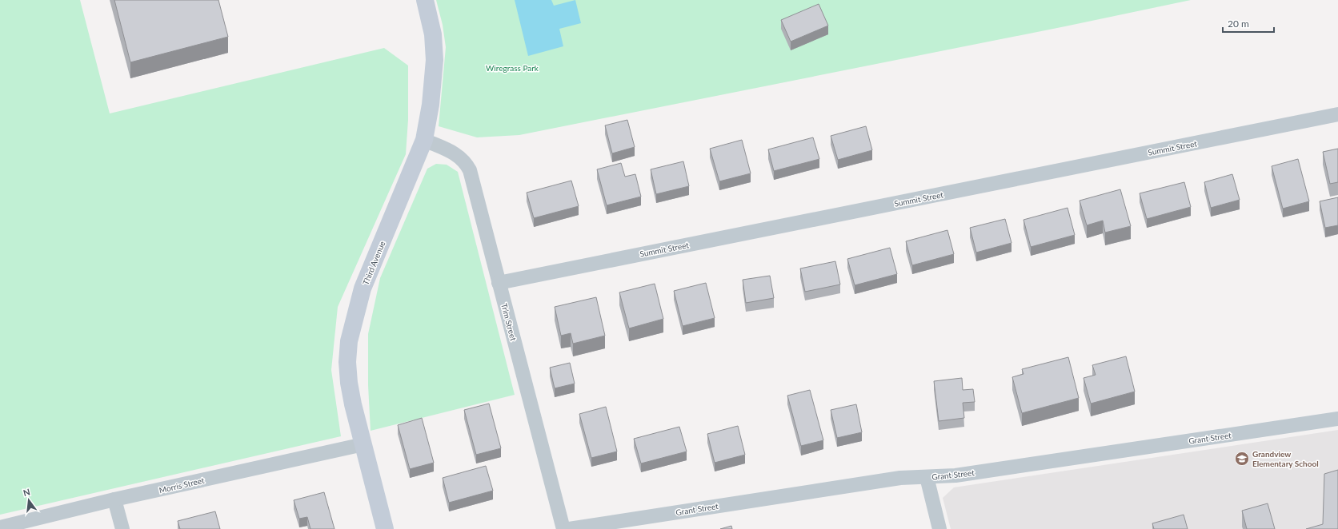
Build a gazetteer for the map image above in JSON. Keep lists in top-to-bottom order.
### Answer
{
  "streets": {
    "street": [
      "Summit Street",
      "Third Avenue",
      "Trim Street",
      "Grant Street",
      "Morris Street"
    ]
  },
  "crossings": [
    ["Summit Street", "Trim Street"],
    ["Third Avenue", "Trim Street"],
    ["Third Avenue", "Morris Street"]
  ],
  "parks": ["Wiregrass Park"],
  "places": {
    "school or university": ["Grandview Elementary School"]
  },
  "scale_bar": "20 m",
  "north": "top"
}
